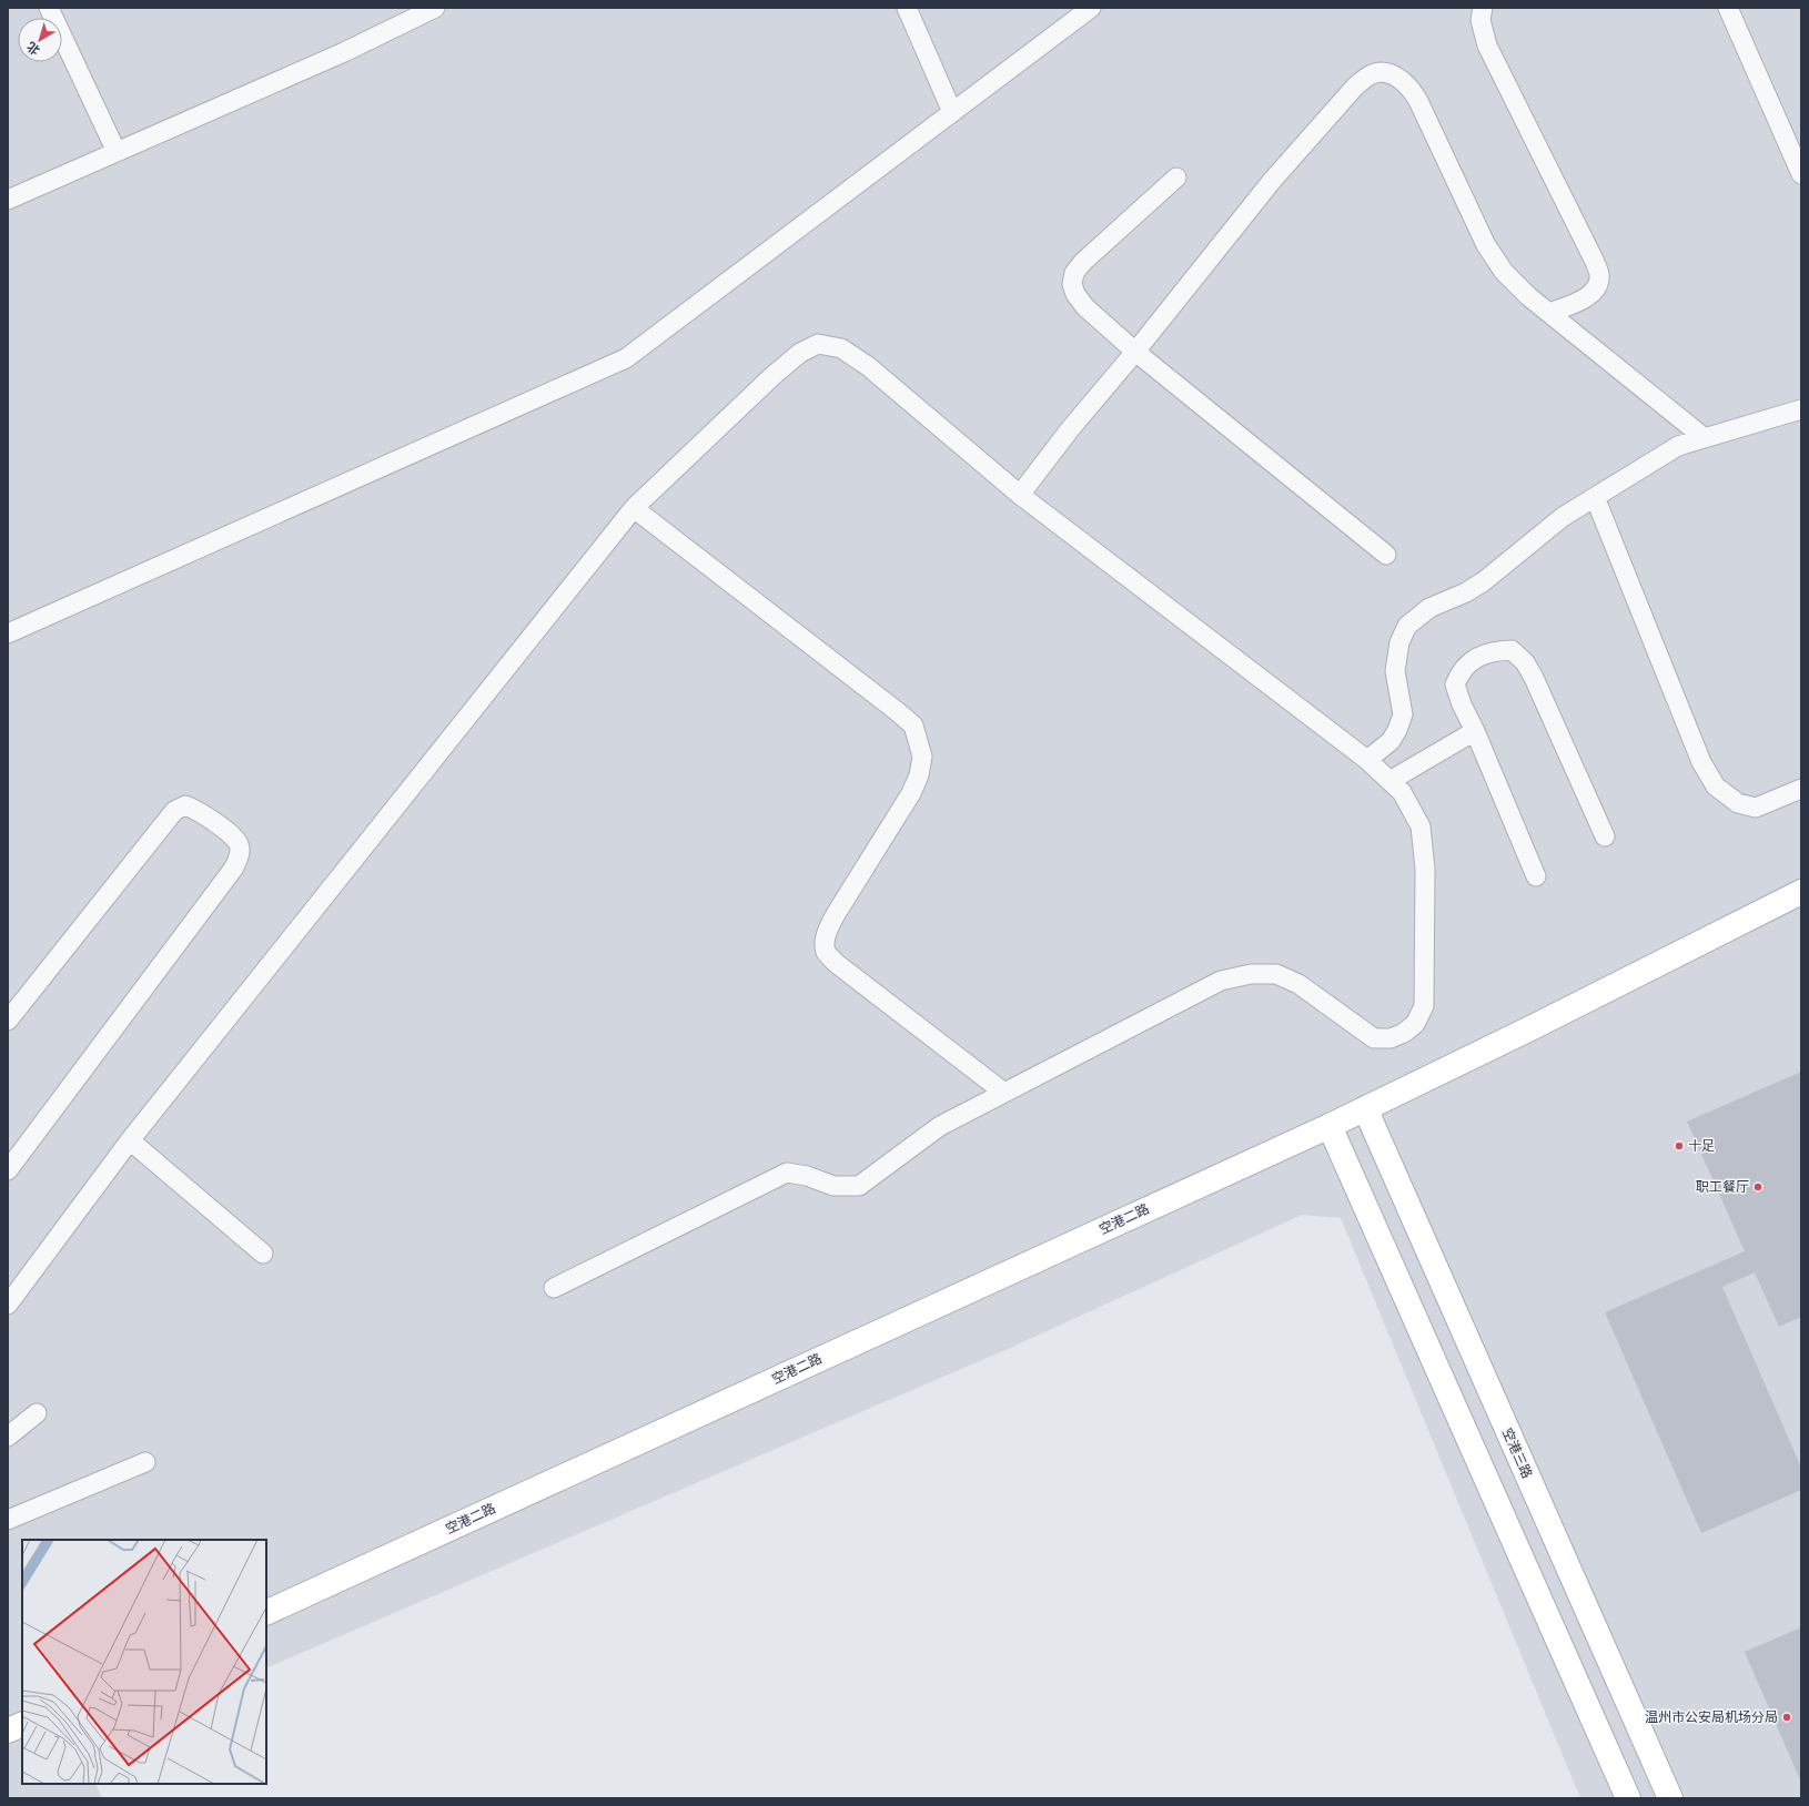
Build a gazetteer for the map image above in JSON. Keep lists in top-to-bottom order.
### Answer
{
  "streets": {
    "main road": ["空港二路", "空港三路"]
  },
  "crossings": [
    ["空港二路", "空港三路"]
  ],
  "places": ["十足", "职工餐厅", "温州市公安局机场分局"],
  "north": "bottom left"
}
